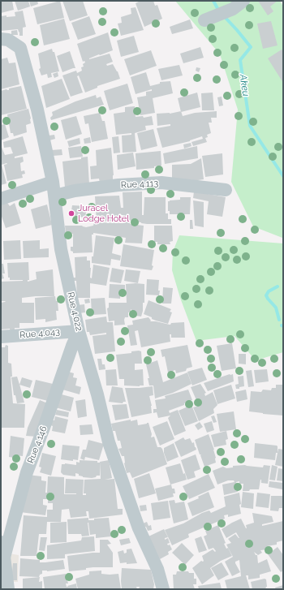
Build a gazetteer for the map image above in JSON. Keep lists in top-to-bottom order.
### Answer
{
  "streets": {
    "street": [
      "Rue 4.113",
      "Rue 4.022",
      "Rue 4.043",
      "Rue 4.146"
    ]
  },
  "crossings": [
    ["Rue 4.113", "Rue 4.022"],
    ["Rue 4.022", "Rue 4.043"],
    ["Rue 4.022", "Rue 4.146"],
    ["Rue 4.043", "Rue 4.146"]
  ],
  "water": ["Akeu"],
  "places": ["Juracel Lodge Hotel"]
}
